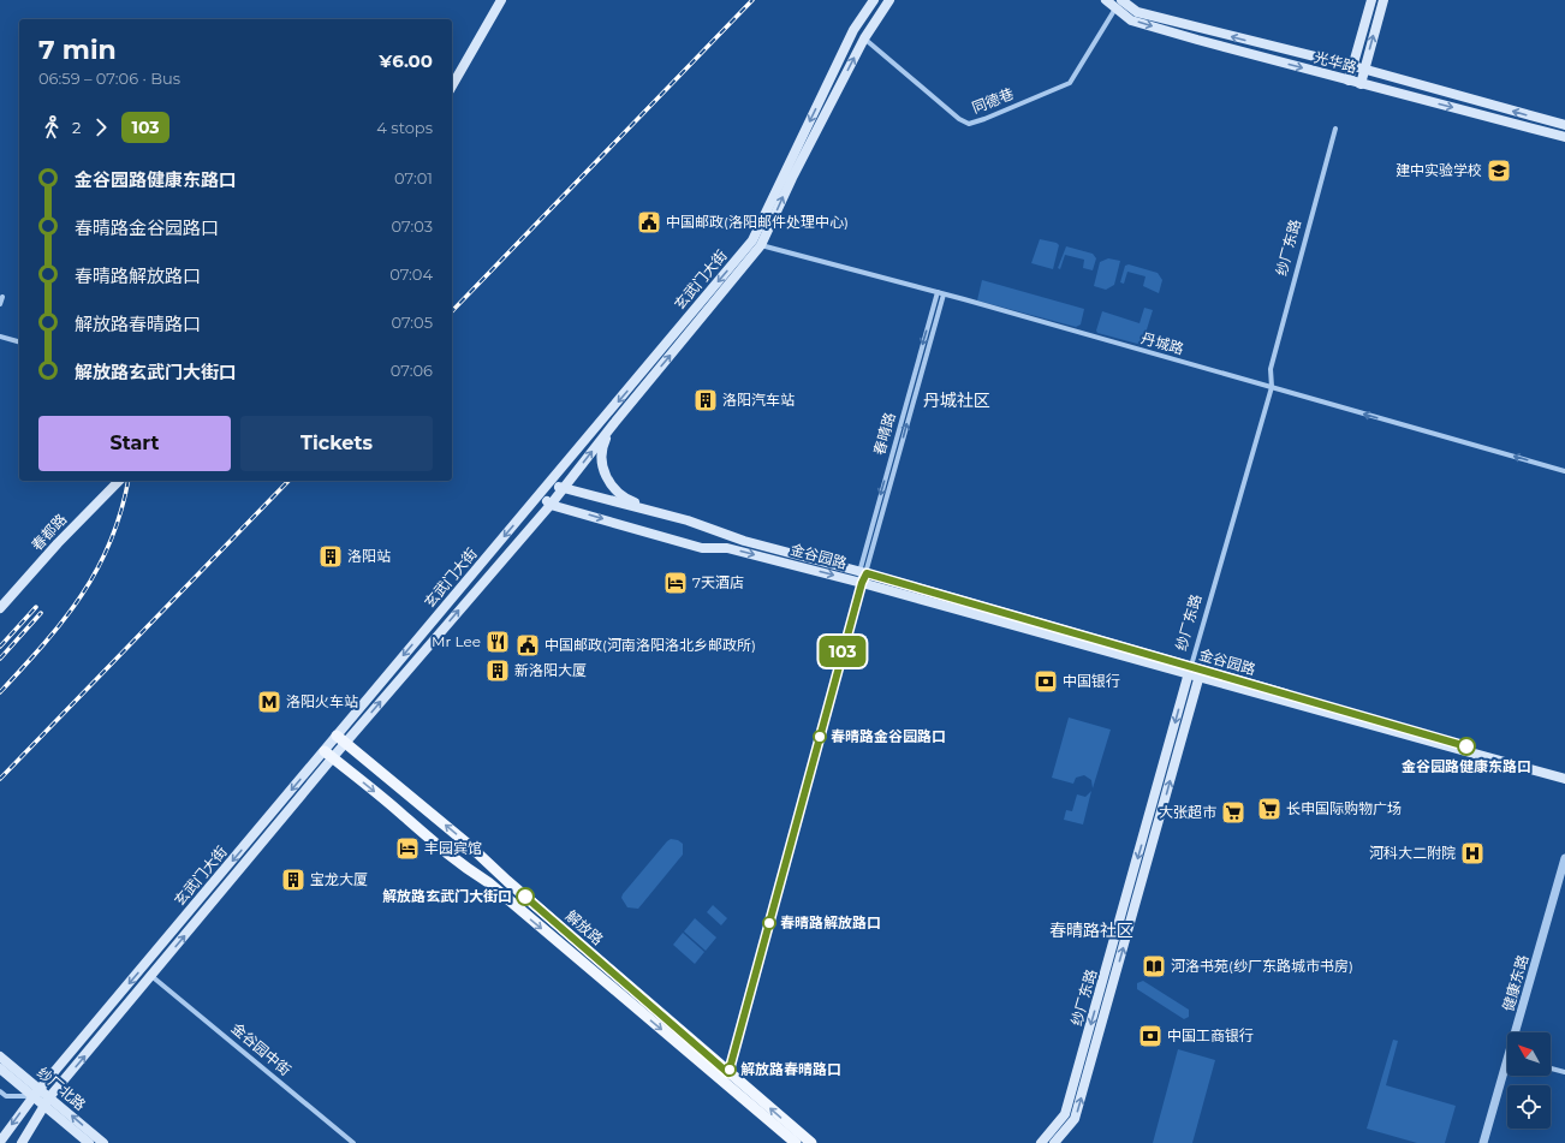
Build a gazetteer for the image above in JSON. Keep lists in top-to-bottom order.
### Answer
{
  "streets": {
    "main road": [
      "光华路",
      "纱厂东路",
      "玄武门大街",
      "春都路",
      "金谷园路",
      "解放路",
      "纱厂北路"
    ],
    "street": [
      "同德巷",
      "丹城路",
      "春晴路",
      "健康东路",
      "金谷园中街"
    ]
  },
  "crossings": [
    ["光华路", "同德巷"],
    ["同德巷", "玄武门大街"],
    ["纱厂东路", "丹城路"],
    ["纱厂东路", "金谷园路"],
    ["玄武门大街", "丹城路"],
    ["玄武门大街", "金谷园路"],
    ["玄武门大街", "解放路"],
    ["玄武门大街", "金谷园中街"],
    ["玄武门大街", "纱厂北路"],
    ["丹城路", "春晴路"],
    ["春晴路", "金谷园路"],
    ["春晴路", "解放路"]
  ],
  "one_way": ["丹城路"],
  "districts": ["丹城社区", "春晴路社区"],
  "places": {
    "school or university": ["建中实验学校"],
    "public building": ["中国邮政(洛阳邮件处理中心)", "中国邮政(河南洛阳洛北乡邮政所)"],
    "building": [
      "洛阳汽车站",
      "洛阳站",
      "新洛阳大厦",
      "宝龙大厦"
    ],
    "hotel": ["7天酒店", "丰园宾馆"],
    "restaurant": ["Mr Lee"],
    "bank": ["中国银行", "中国工商银行"],
    "metro station": ["洛阳火车站"],
    "other": [
      "春晴路金谷园路口",
      "金谷园路健康东路口",
      "解放路玄武门大街口",
      "春晴路解放路口",
      "解放路春晴路口"
    ],
    "supermarket": ["长申国际购物广场", "大张超市"],
    "hospital": ["河科大二附院"],
    "library": ["河洛书苑(纱厂东路城市书房)"]
  },
  "lines": ["bus line 103"],
  "north": "top left",
  "page": {
    "on_map": "103",
    "heading": ["7 min", "06:59 – 07:06 · Bus", "¥6.00"],
    "legs": ["2", "103", "4 stops"],
    "list": [
      {
        "name": "金谷园路健康东路口",
        "value": "07:01"
      },
      {
        "name": "春晴路金谷园路口",
        "value": "07:03"
      },
      {
        "name": "春晴路解放路口",
        "value": "07:04"
      },
      {
        "name": "解放路春晴路口",
        "value": "07:05"
      },
      {
        "name": "解放路玄武门大街口",
        "value": "07:06"
      }
    ],
    "buttons": ["Start", "Tickets"]
  }
}
